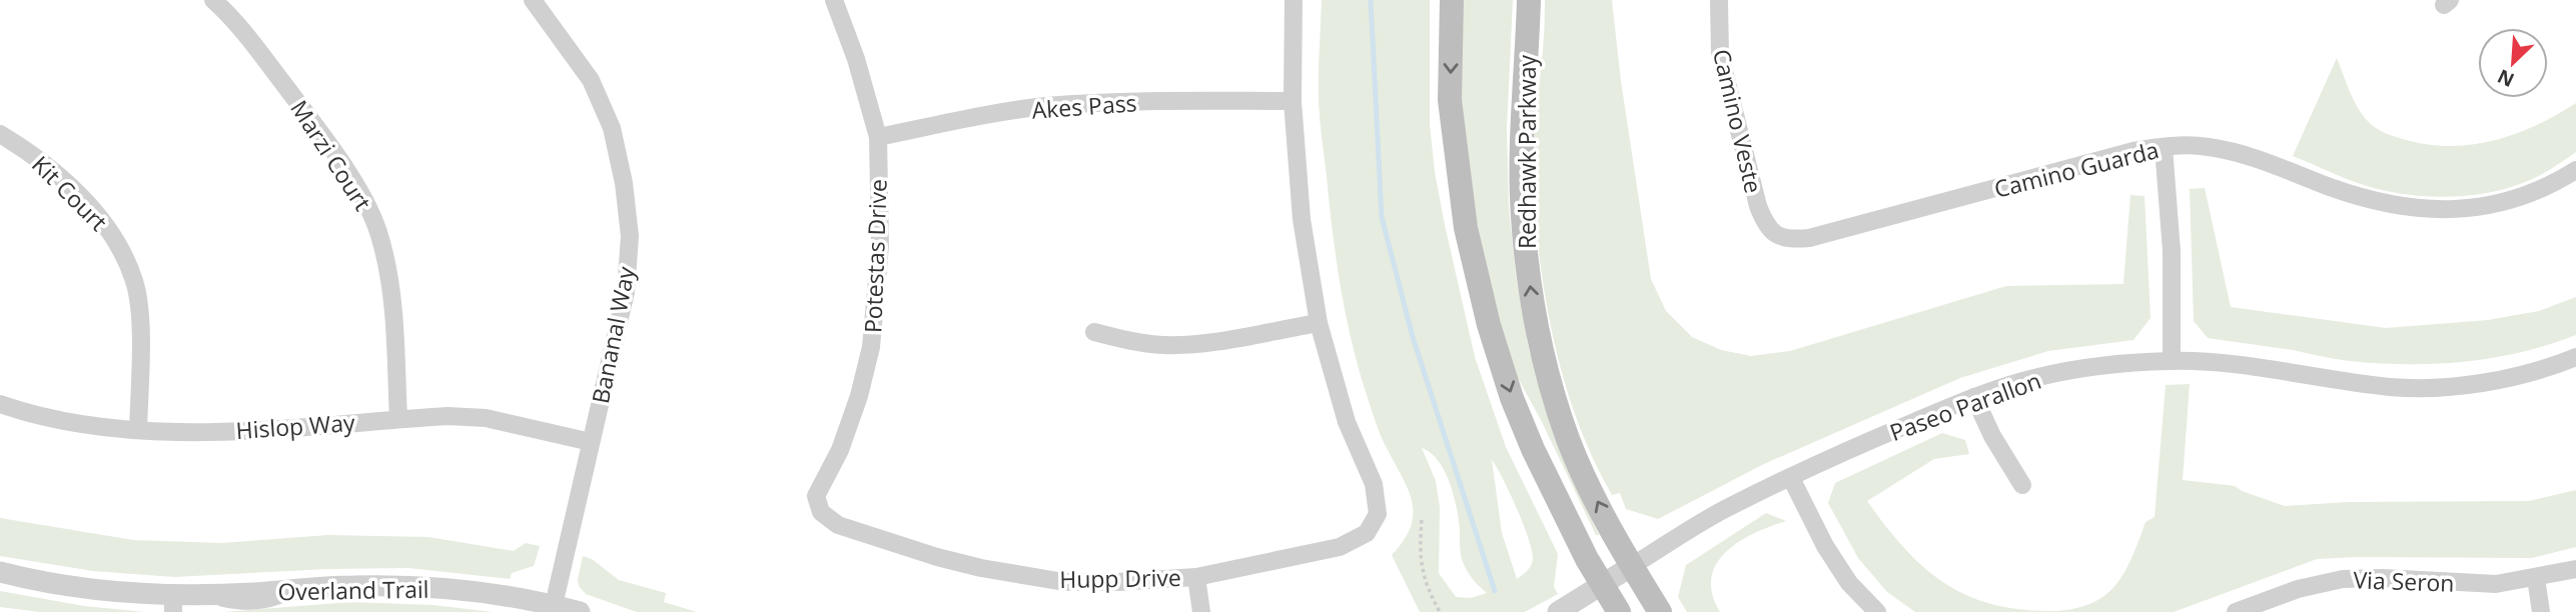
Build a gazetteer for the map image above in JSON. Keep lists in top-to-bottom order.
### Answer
{
  "streets": {
    "main road": ["Redhawk Parkway"],
    "street": [
      "Akes Pass",
      "Camino Veste",
      "Marzi Court",
      "Camino Guarda",
      "Kit Court",
      "Potestas Drive",
      "Bananal Way",
      "Paseo Parallon",
      "Hislop Way",
      "Hupp Drive",
      "Via Seron",
      "Overland Trail"
    ]
  },
  "crossings": [
    ["Akes Pass", "Potestas Drive"],
    ["Camino Veste", "Camino Guarda"],
    ["Redhawk Parkway", "Paseo Parallon"],
    ["Marzi Court", "Hislop Way"],
    ["Kit Court", "Hislop Way"],
    ["Potestas Drive", "Hupp Drive"],
    ["Bananal Way", "Hislop Way"],
    ["Bananal Way", "Overland Trail"]
  ],
  "north": "bottom left"
}
